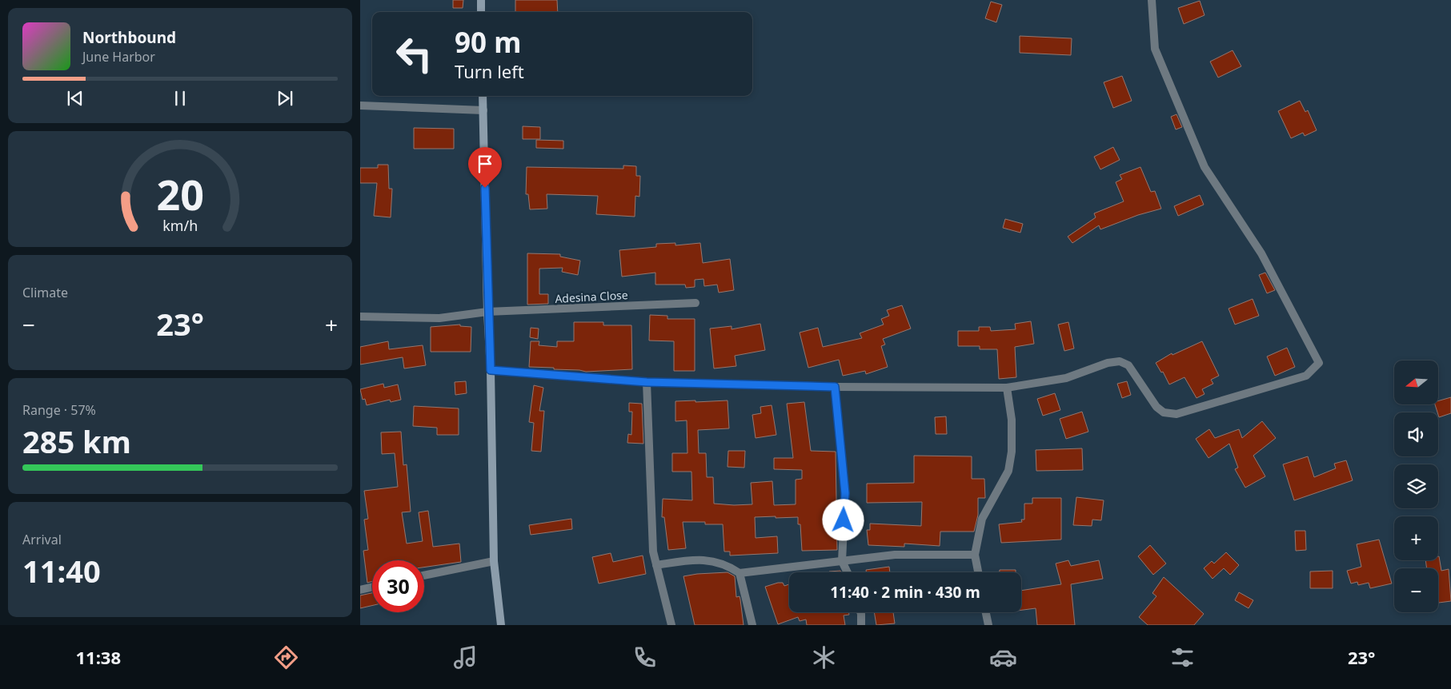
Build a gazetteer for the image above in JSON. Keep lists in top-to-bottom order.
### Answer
{
  "streets": {
    "street": ["Adesina Close"]
  },
  "north": "left",
  "page": {
    "turn": ["90 m", "Turn left"],
    "song": ["Northbound", "June Harbor"],
    "tile": [
      "Climate",
      ["Range · 57%", "285 km"],
      ["Arrival", "11:40"]
    ],
    "heat": ["−", "23°", "+"],
    "map_buttons": ["+", "−"],
    "limit": "30",
    "trip": "11:40 · 2 min · 430 m",
    "tabs": ["11:38", "23°"],
    "gauge": ["20", "km/h"]
  }
}
